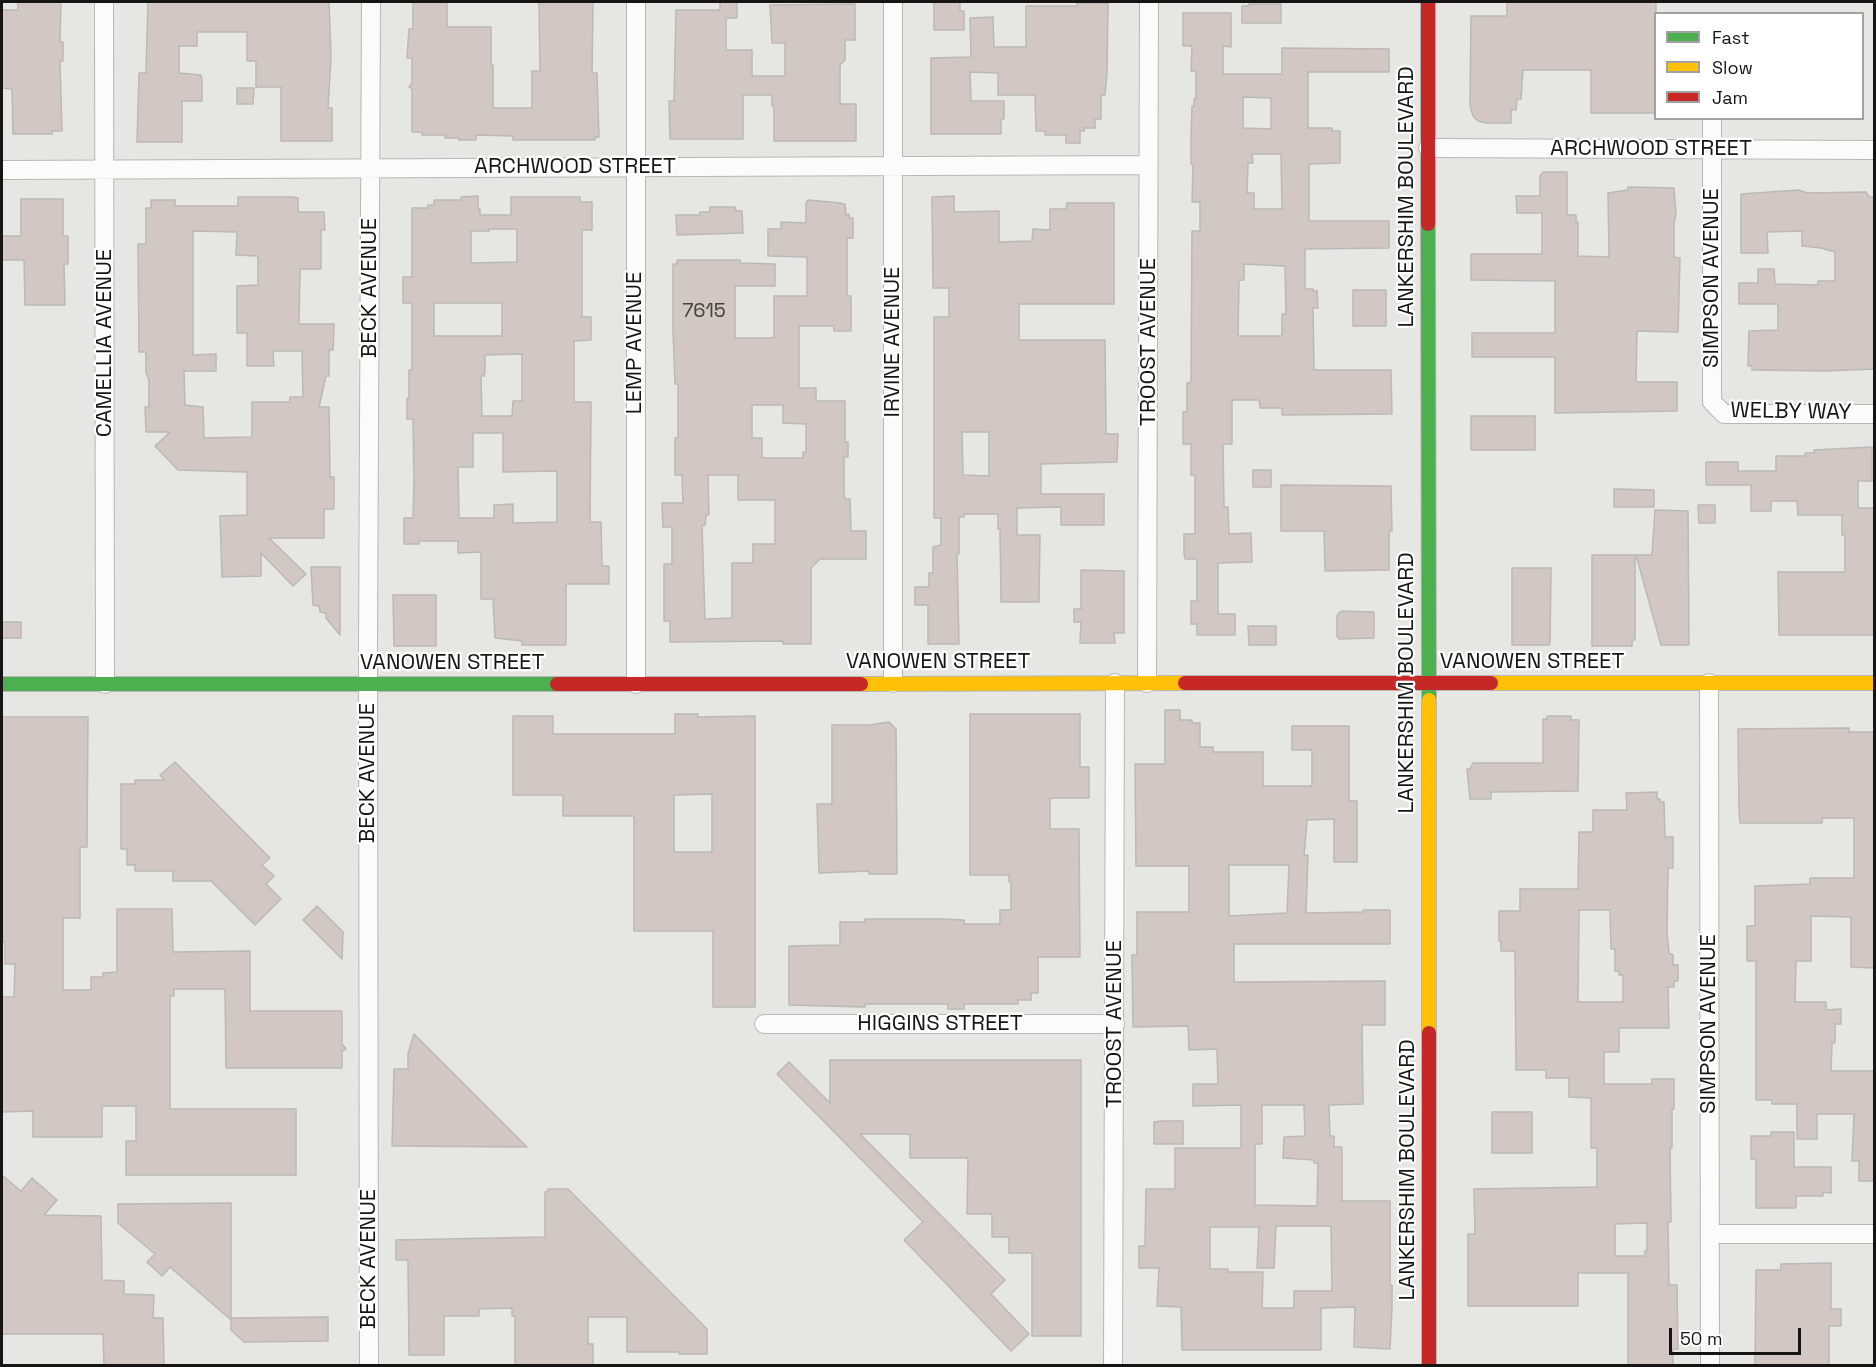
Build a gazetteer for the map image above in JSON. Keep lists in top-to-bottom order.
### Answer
{
  "streets": {
    "main road": ["LANKERSHIM BOULEVARD", "VANOWEN STREET"],
    "street": [
      "ARCHWOOD STREET",
      "SIMPSON AVENUE",
      "BECK AVENUE",
      "IRVINE AVENUE",
      "TROOST AVENUE",
      "CAMELLIA AVENUE",
      "LEMP AVENUE",
      "WELBY WAY",
      "HIGGINS STREET"
    ]
  },
  "crossings": [
    ["ARCHWOOD STREET", "LANKERSHIM BOULEVARD"],
    ["ARCHWOOD STREET", "SIMPSON AVENUE"],
    ["ARCHWOOD STREET", "BECK AVENUE"],
    ["ARCHWOOD STREET", "IRVINE AVENUE"],
    ["ARCHWOOD STREET", "TROOST AVENUE"],
    ["ARCHWOOD STREET", "CAMELLIA AVENUE"],
    ["ARCHWOOD STREET", "LEMP AVENUE"],
    ["LANKERSHIM BOULEVARD", "VANOWEN STREET"],
    ["SIMPSON AVENUE", "WELBY WAY"],
    ["SIMPSON AVENUE", "VANOWEN STREET"],
    ["BECK AVENUE", "VANOWEN STREET"],
    ["IRVINE AVENUE", "VANOWEN STREET"],
    ["TROOST AVENUE", "VANOWEN STREET"],
    ["TROOST AVENUE", "HIGGINS STREET"],
    ["CAMELLIA AVENUE", "VANOWEN STREET"],
    ["LEMP AVENUE", "VANOWEN STREET"]
  ],
  "house_numbers": ["7615"],
  "legend": ["Fast", "Slow", "Jam"],
  "scale_bar": "50 m"
}
